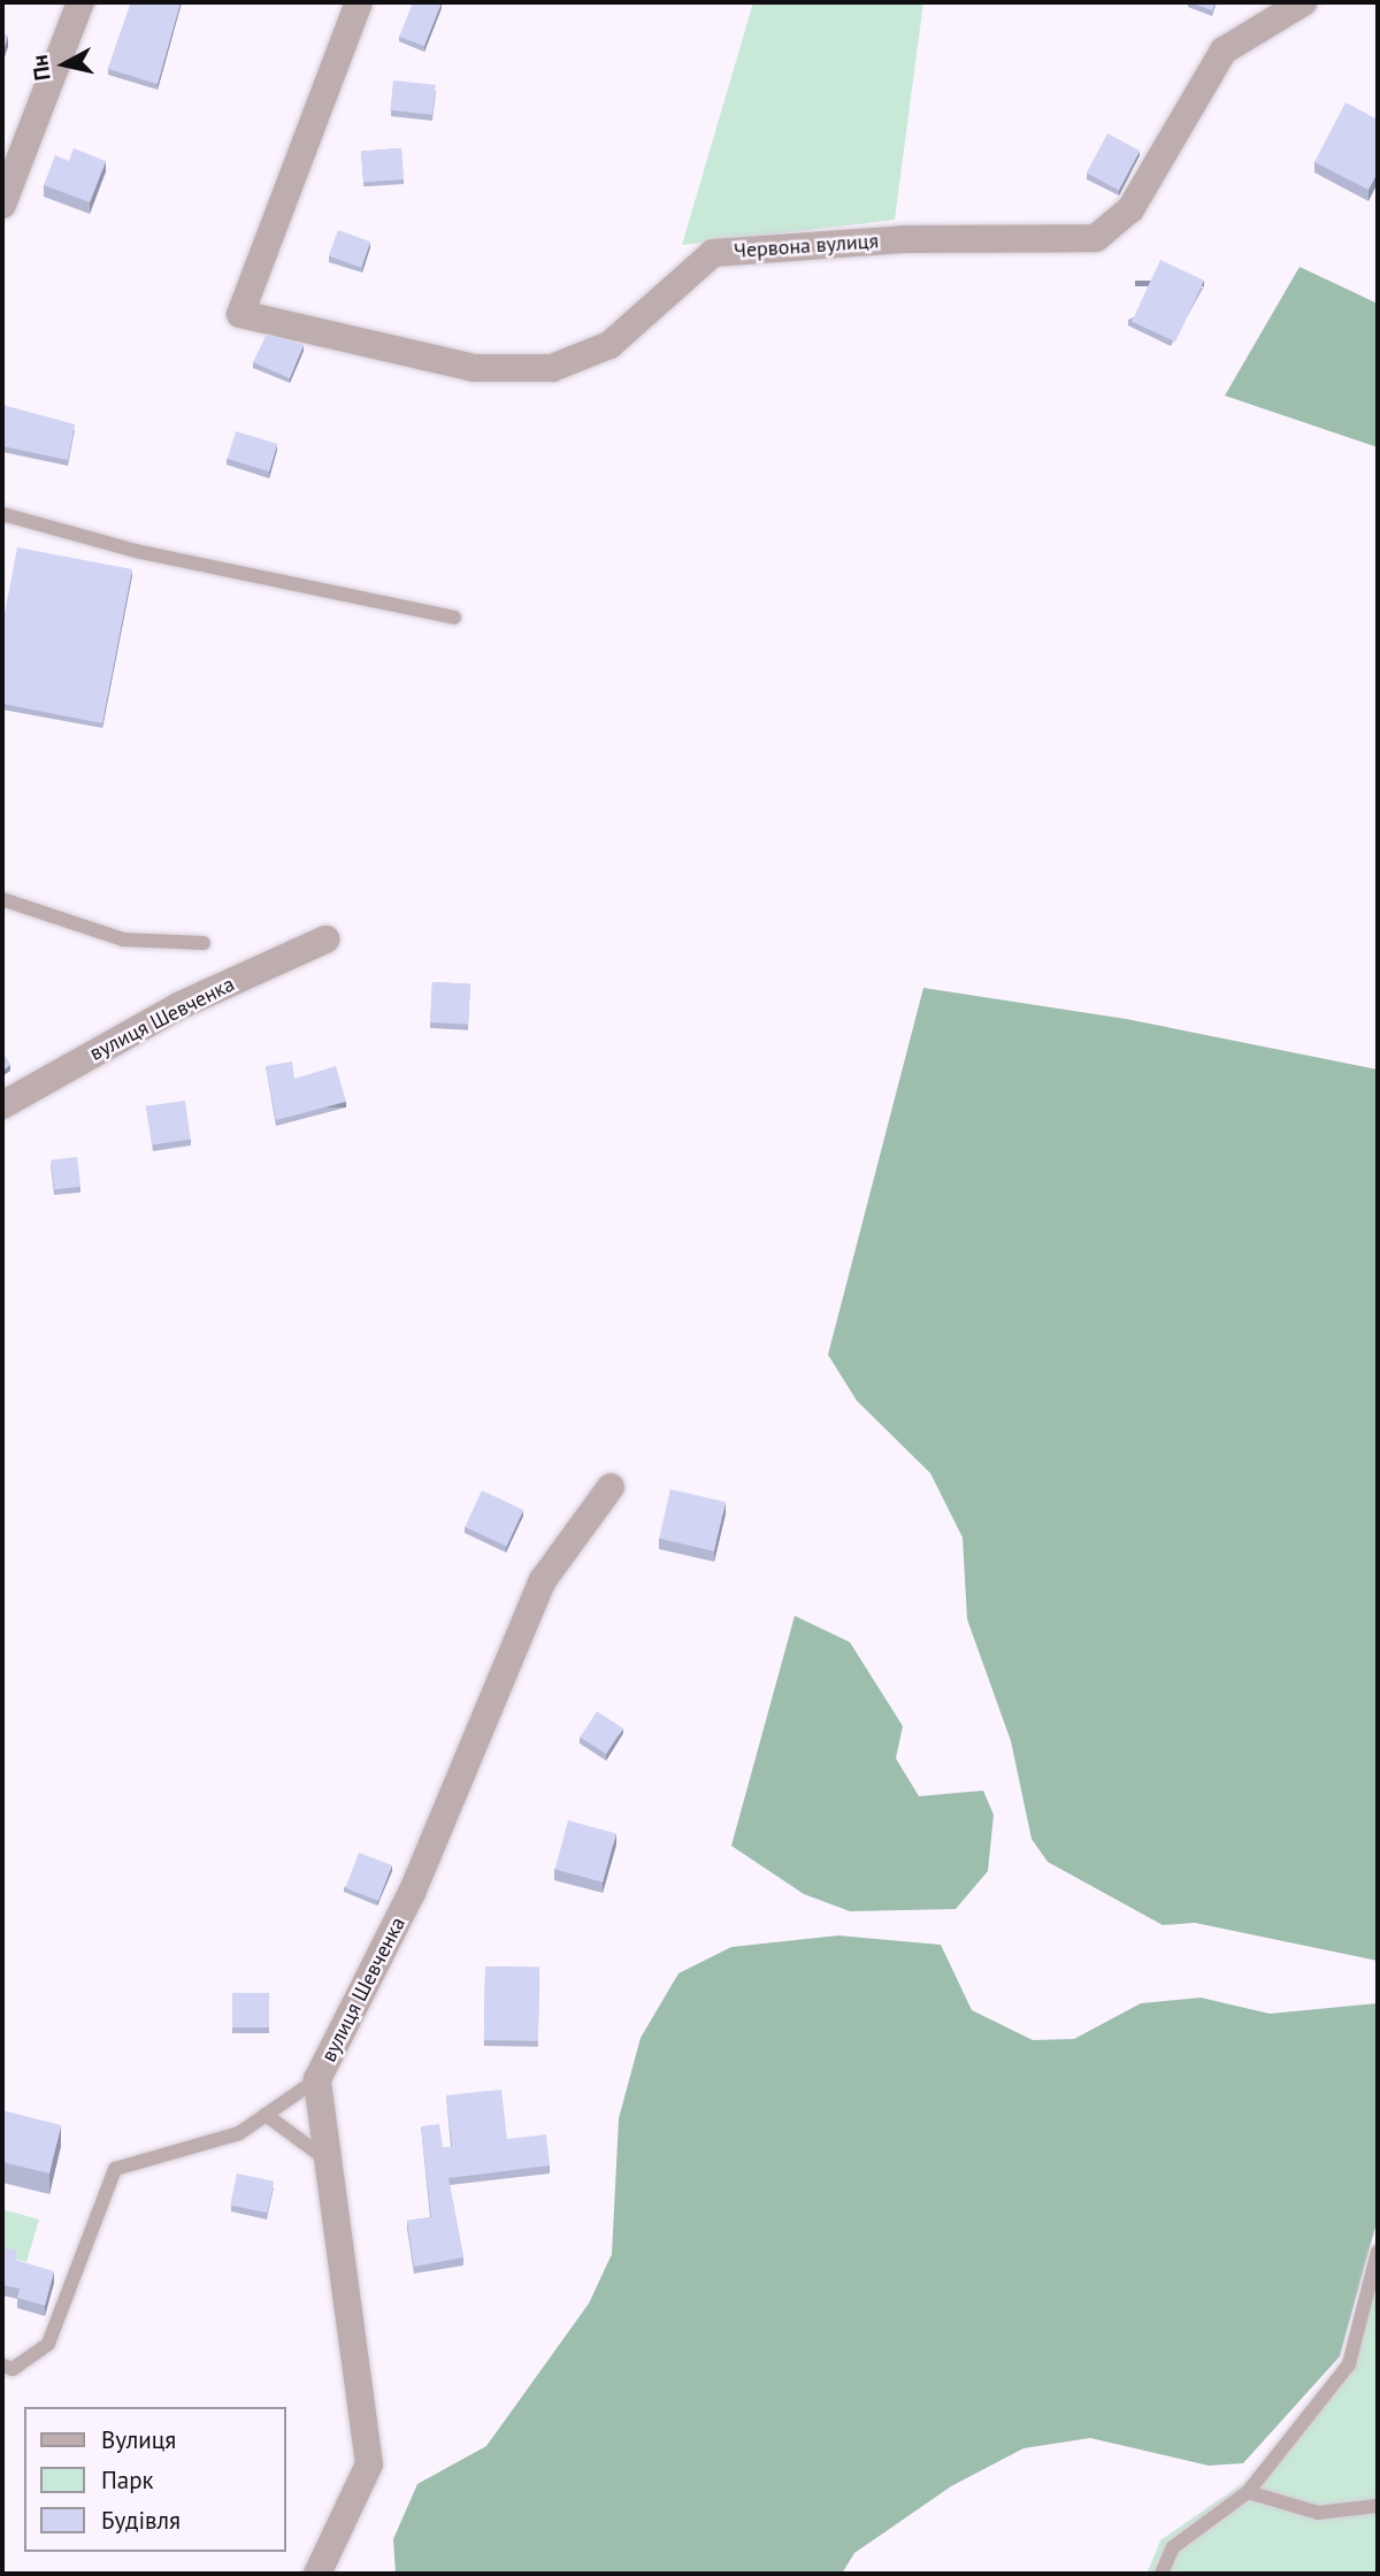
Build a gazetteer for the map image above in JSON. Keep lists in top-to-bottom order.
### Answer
{
  "streets": {
    "street": ["Червона вулиця", "вулиця Шевченка"]
  },
  "legend": ["Вулиця", "Парк", "Будівля"],
  "north": "left"
}
